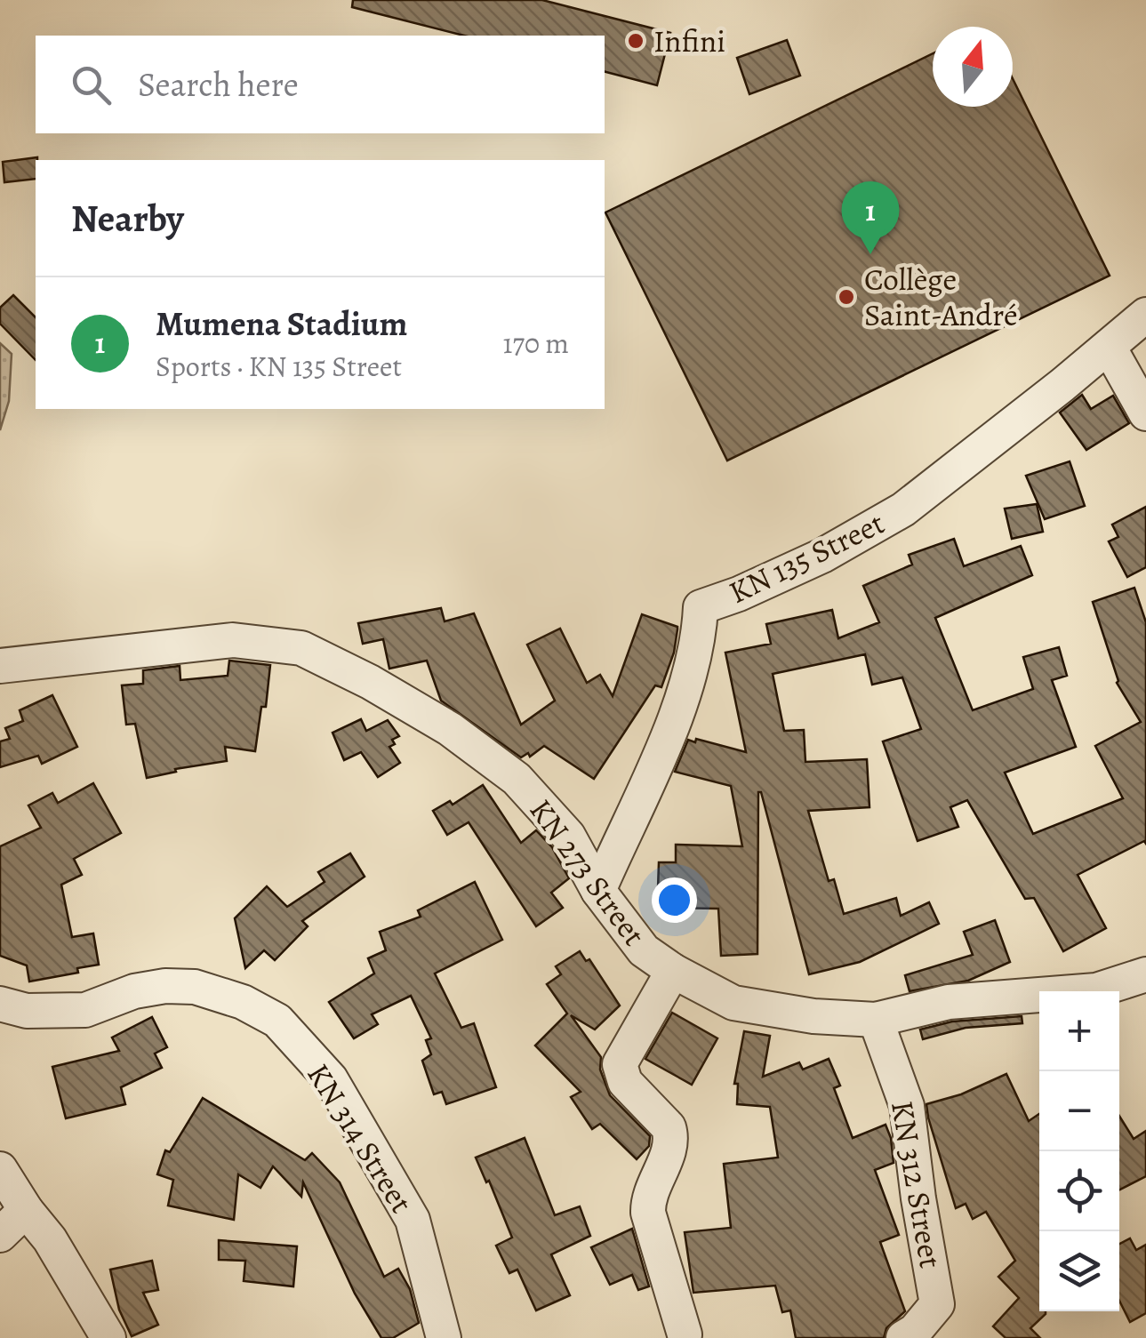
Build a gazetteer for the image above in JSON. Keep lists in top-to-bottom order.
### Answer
{
  "streets": {
    "street": [
      "KN 135 Street",
      "KN 273 Street",
      "KN 314 Street",
      "KN 312 Street"
    ]
  },
  "crossings": [
    ["KN 135 Street", "KN 273 Street"],
    ["KN 273 Street", "KN 312 Street"]
  ],
  "places": ["Infini", "Collège Saint-André"],
  "north": "top",
  "page": {
    "search": "Search here",
    "heading": "Nearby",
    "pins": "1",
    "list": [
      {
        "mark": "1",
        "name": "Mumena Stadium",
        "note": "Sports · KN 135 Street",
        "value": "170 m"
      }
    ],
    "map_buttons": ["+", "−"]
  }
}
